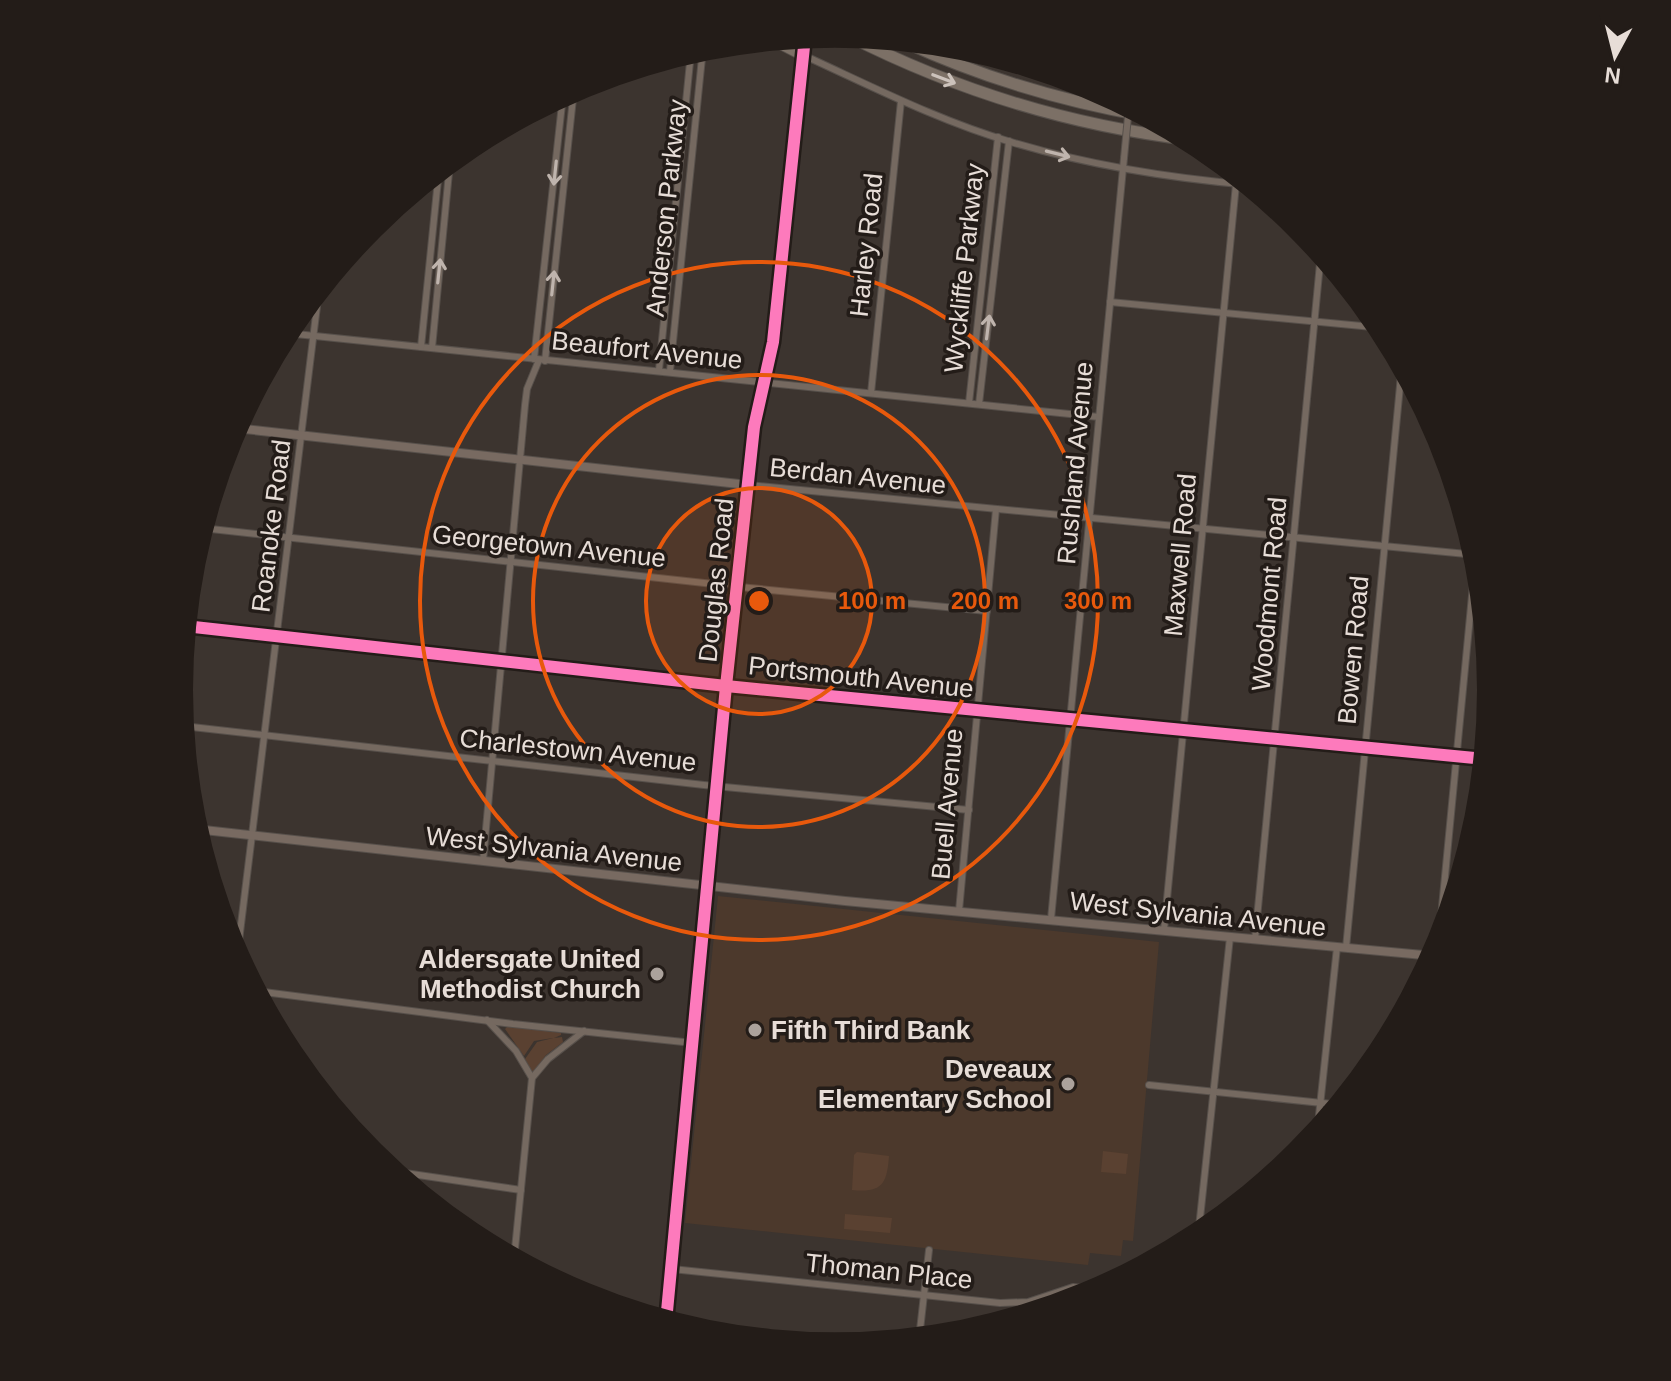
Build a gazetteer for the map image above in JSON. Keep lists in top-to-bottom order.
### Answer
{
  "streets": {
    "street": [
      "Anderson Parkway",
      "Harley Road",
      "Wyckliffe Parkway",
      "Beaufort Avenue",
      "Rushland Avenue",
      "Berdan Avenue",
      "Roanoke Road",
      "Georgetown Avenue",
      "Maxwell Road",
      "Douglas Road",
      "Woodmont Road",
      "Bowen Road",
      "Portsmouth Avenue",
      "Charlestown Avenue",
      "Buell Avenue",
      "West Sylvania Avenue",
      "Thoman Place"
    ]
  },
  "crossings": [
    ["Anderson Parkway", "Beaufort Avenue"],
    ["Harley Road", "Beaufort Avenue"],
    ["Wyckliffe Parkway", "Beaufort Avenue"],
    ["Beaufort Avenue", "Rushland Avenue"],
    ["Beaufort Avenue", "Roanoke Road"],
    ["Beaufort Avenue", "Douglas Road"],
    ["Rushland Avenue", "Berdan Avenue"],
    ["Rushland Avenue", "Portsmouth Avenue"],
    ["Rushland Avenue", "West Sylvania Avenue"],
    ["Berdan Avenue", "Roanoke Road"],
    ["Berdan Avenue", "Maxwell Road"],
    ["Berdan Avenue", "Douglas Road"],
    ["Berdan Avenue", "Woodmont Road"],
    ["Berdan Avenue", "Bowen Road"],
    ["Berdan Avenue", "Buell Avenue"],
    ["Roanoke Road", "Georgetown Avenue"],
    ["Roanoke Road", "Portsmouth Avenue"],
    ["Roanoke Road", "Charlestown Avenue"],
    ["Roanoke Road", "West Sylvania Avenue"],
    ["Georgetown Avenue", "Douglas Road"],
    ["Georgetown Avenue", "Buell Avenue"],
    ["Maxwell Road", "Portsmouth Avenue"],
    ["Maxwell Road", "West Sylvania Avenue"],
    ["Douglas Road", "Portsmouth Avenue"],
    ["Douglas Road", "Charlestown Avenue"],
    ["Douglas Road", "West Sylvania Avenue"],
    ["Douglas Road", "Thoman Place"],
    ["Woodmont Road", "Portsmouth Avenue"],
    ["Woodmont Road", "West Sylvania Avenue"],
    ["Bowen Road", "Portsmouth Avenue"],
    ["Bowen Road", "West Sylvania Avenue"],
    ["Portsmouth Avenue", "Buell Avenue"],
    ["Charlestown Avenue", "Buell Avenue"],
    ["Buell Avenue", "West Sylvania Avenue"]
  ],
  "places": ["Aldersgate United Methodist Church", "Fifth Third Bank", "Deveaux Elementary School"],
  "north": "bottom",
  "rings": ["100 m", "200 m", "300 m"]
}
